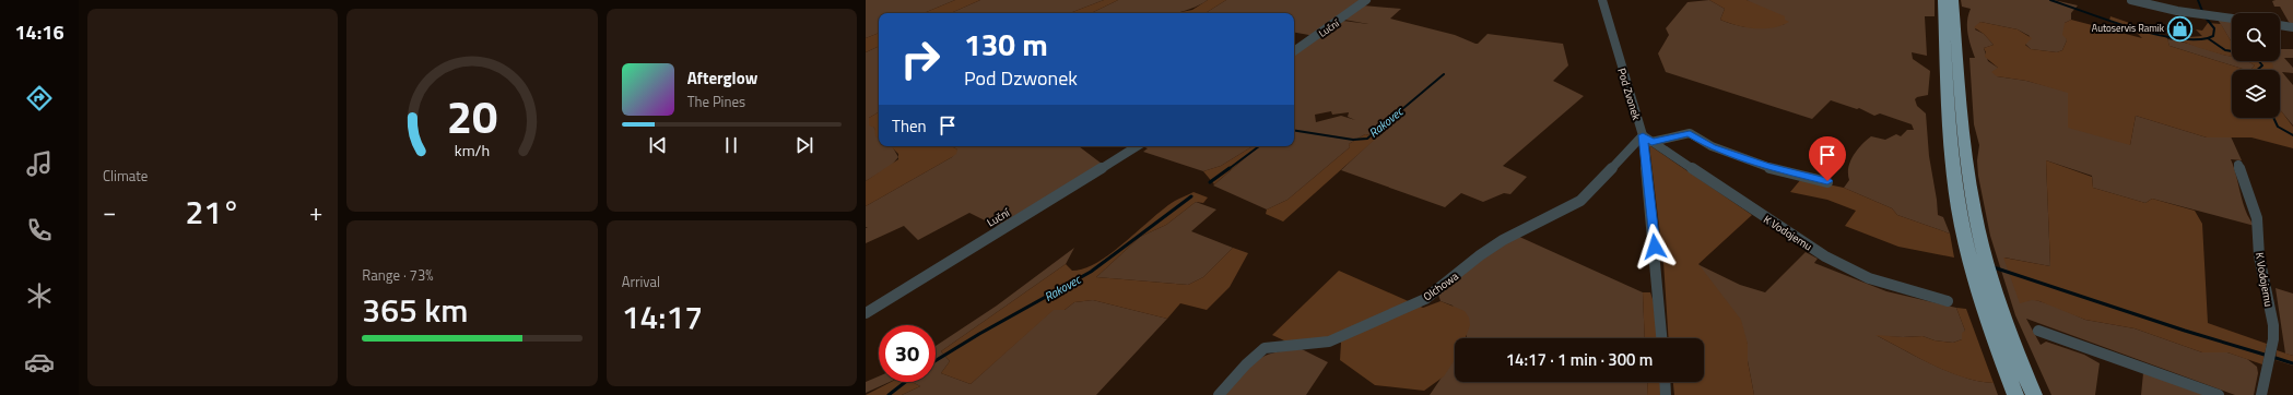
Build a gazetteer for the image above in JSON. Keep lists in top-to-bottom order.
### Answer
{
  "streets": {
    "street": [
      "Luční",
      "Pod Zvonek",
      "K Vodojemu",
      "Olchowa"
    ]
  },
  "crossings": [
    ["Pod Zvonek", "K Vodojemu"],
    ["Pod Zvonek", "Olchowa"],
    ["K Vodojemu", "Olchowa"]
  ],
  "water": ["Rakovec"],
  "places": {
    "shop": ["Autoservis Ramik"]
  },
  "page": {
    "tabs": "14:16",
    "tile": [
      "Climate",
      ["Range · 73%", "365 km"],
      ["Arrival", "14:17"]
    ],
    "turn": ["130 m", "Pod Dzwonek"],
    "song": ["Afterglow", "The Pines"],
    "then": "Then",
    "heat": ["−", "21°", "+"],
    "limit": "30",
    "trip": "14:17 · 1 min · 300 m",
    "gauge": ["20", "km/h"]
  }
}
